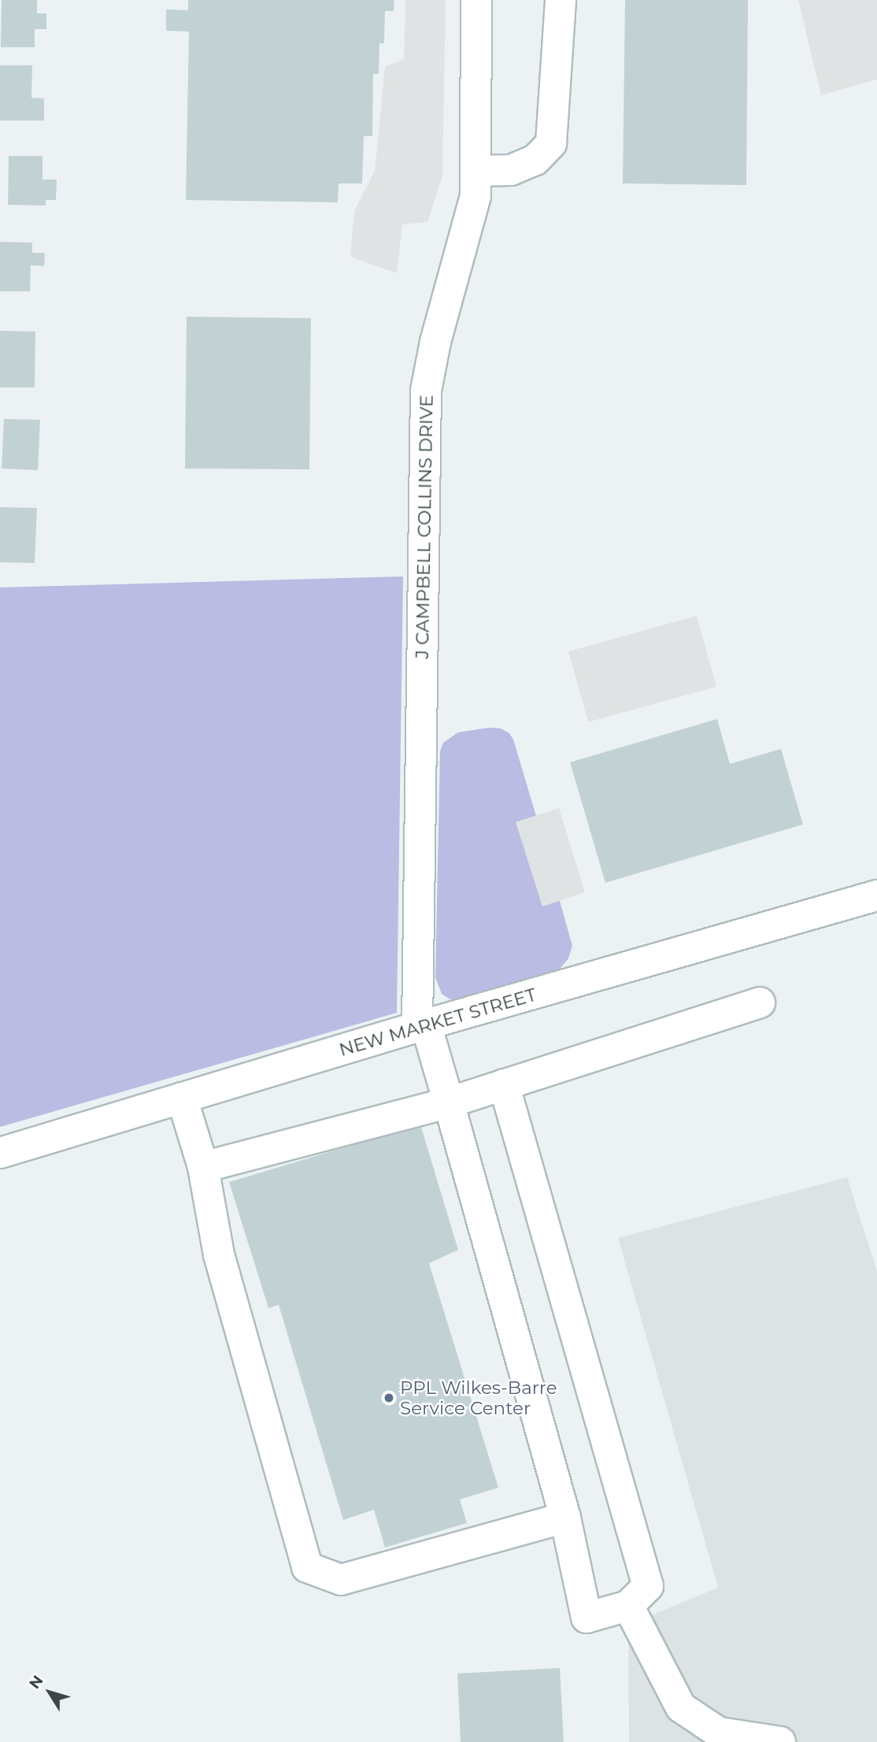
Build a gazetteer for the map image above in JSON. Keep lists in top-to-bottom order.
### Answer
{
  "streets": {
    "street": ["J CAMPBELL COLLINS DRIVE", "NEW MARKET STREET"]
  },
  "crossings": [
    ["J CAMPBELL COLLINS DRIVE", "NEW MARKET STREET"]
  ],
  "places": ["PPL Wilkes-Barre Service Center"],
  "north": "top left"
}
